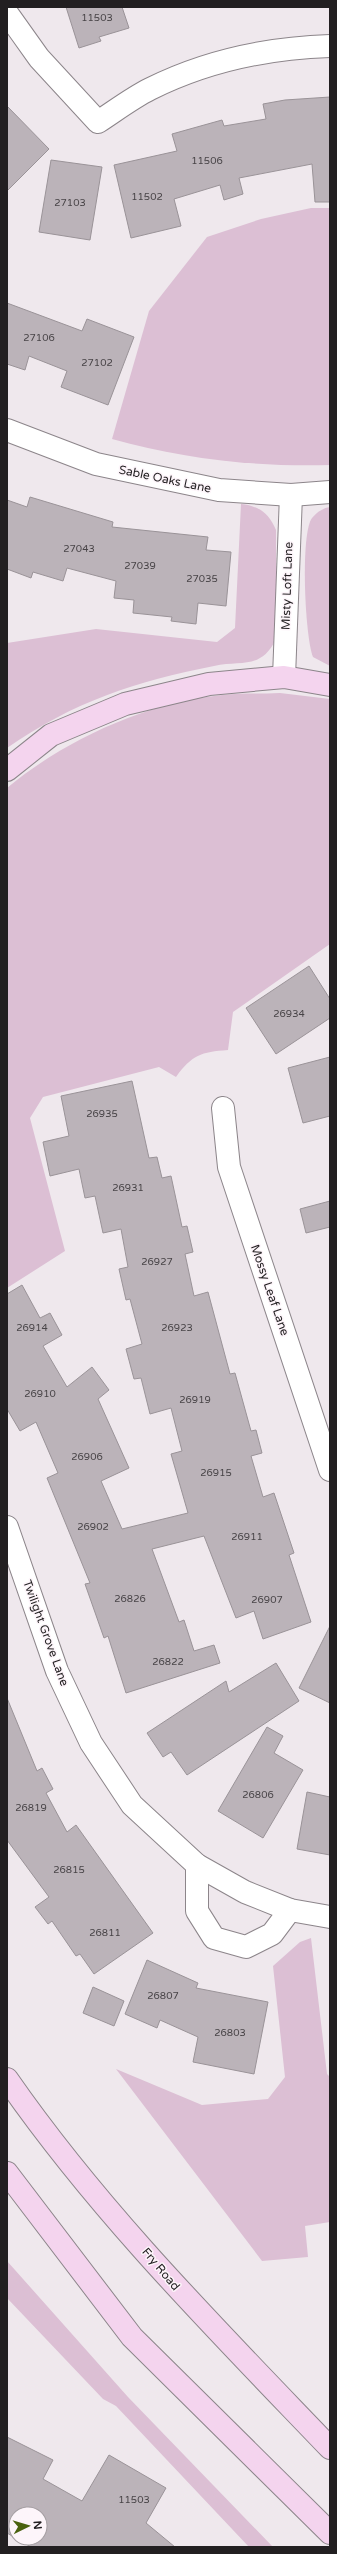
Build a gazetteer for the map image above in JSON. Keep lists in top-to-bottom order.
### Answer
{
  "streets": {
    "main road": ["Fry Road"],
    "street": [
      "Sable Oaks Lane",
      "Misty Loft Lane",
      "Mossy Leaf Lane",
      "Twilight Grove Lane"
    ]
  },
  "crossings": [
    ["Sable Oaks Lane", "Misty Loft Lane"]
  ],
  "house_numbers": [
    "11503",
    "11506",
    "11502",
    "27103",
    "27106",
    "27102",
    "27043",
    "27039",
    "27035",
    "26934",
    "26935",
    "26931",
    "26927",
    "26914",
    "26923",
    "26910",
    "26919",
    "26906",
    "26915",
    "26902",
    "26911",
    "26826",
    "26907",
    "26822",
    "26806",
    "26819",
    "26815",
    "26811",
    "26807",
    "26803",
    "11503"
  ],
  "north": "right"
}
